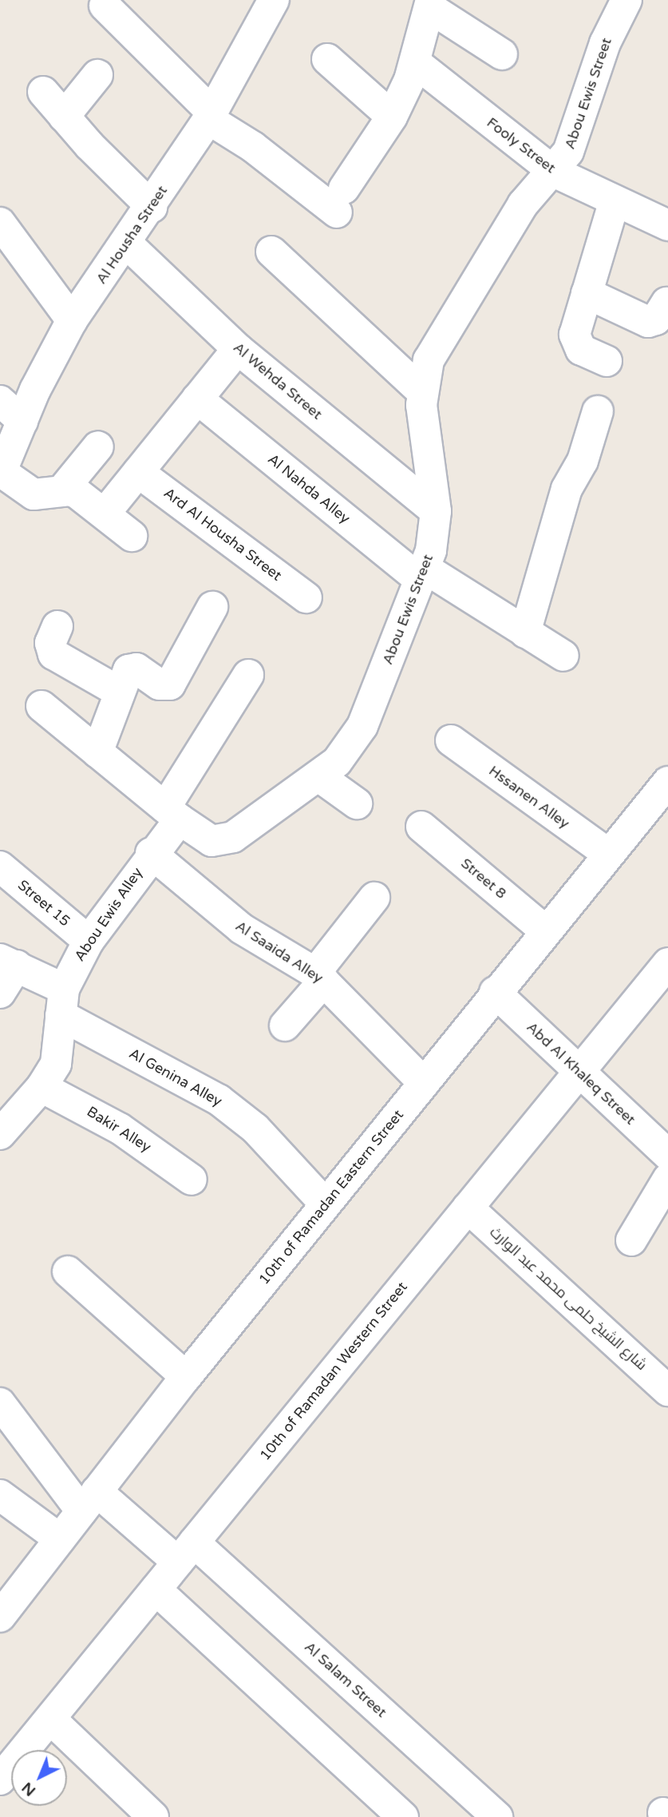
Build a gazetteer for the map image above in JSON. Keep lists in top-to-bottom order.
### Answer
{
  "streets": {
    "street": [
      "Abou Ewis Street",
      "Fooly Street",
      "Al Housha Street",
      "Al Wehda Street",
      "Al Nahda Alley",
      "Ard Al Housha Street",
      "Hssanen Alley",
      "Street 8",
      "Street 15",
      "Abou Ewis Alley",
      "Al Saaida Alley",
      "Abd Al Khaleq Street",
      "Al Genina Alley",
      "Bakir Alley",
      "10th of Ramadan Eastern Street",
      "شارع الشيخ حلمى محمد عبد الوارث",
      "10th of Ramadan Western Street",
      "Al Salam Street"
    ]
  },
  "crossings": [
    ["Abou Ewis Street", "Fooly Street"],
    ["Abou Ewis Street", "Al Wehda Street"],
    ["Abou Ewis Street", "Al Nahda Alley"],
    ["Abou Ewis Street", "Abou Ewis Alley"],
    ["Al Housha Street", "Al Wehda Street"],
    ["Hssanen Alley", "10th of Ramadan Eastern Street"],
    ["Street 8", "10th of Ramadan Eastern Street"],
    ["Street 15", "Abou Ewis Alley"],
    ["Abou Ewis Alley", "Al Saaida Alley"],
    ["Abou Ewis Alley", "Al Genina Alley"],
    ["Abou Ewis Alley", "Bakir Alley"],
    ["Al Saaida Alley", "10th of Ramadan Eastern Street"],
    ["Abd Al Khaleq Street", "10th of Ramadan Eastern Street"],
    ["Abd Al Khaleq Street", "10th of Ramadan Western Street"],
    ["Al Genina Alley", "10th of Ramadan Eastern Street"],
    ["10th of Ramadan Eastern Street", "Al Salam Street"],
    ["شارع الشيخ حلمى محمد عبد الوارث", "10th of Ramadan Western Street"],
    ["10th of Ramadan Western Street", "Al Salam Street"]
  ],
  "north": "bottom left"
}
